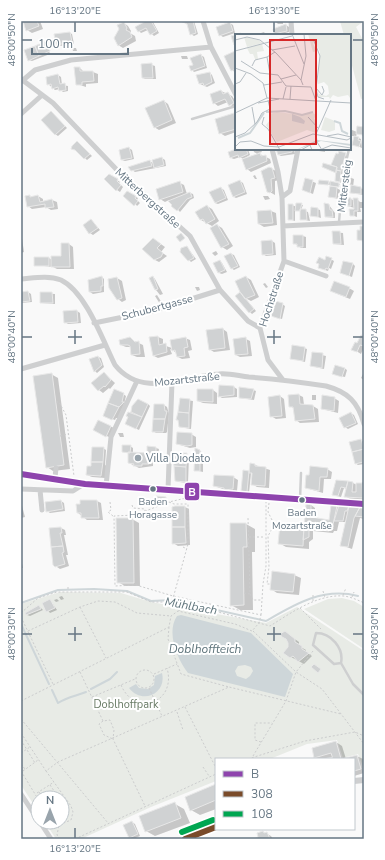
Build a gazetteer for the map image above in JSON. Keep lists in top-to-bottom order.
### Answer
{
  "streets": {
    "street": [
      "Mittersteig",
      "Mitterbergstraße",
      "Hochstraße",
      "Schubertgasse",
      "Mozartstraße"
    ]
  },
  "crossings": [
    ["Mittersteig", "Hochstraße"],
    ["Mitterbergstraße", "Hochstraße"],
    ["Mitterbergstraße", "Schubertgasse"],
    ["Hochstraße", "Mozartstraße"],
    ["Schubertgasse", "Mozartstraße"]
  ],
  "water": ["Mühlbach", "Doblhoffteich"],
  "parks": ["Doblhoffpark"],
  "places": ["Villa Diodato", "Baden Horagasse", "Baden Mozartstraße"],
  "lines": ["transit line B", "transit line 108", "transit line 308"],
  "legend": ["B", "308", "108"],
  "scale_bar": "100 m",
  "north": "top",
  "coordinates": [
    "16°13'20\"E",
    "16°13'30\"E",
    "48°00'50\"N",
    "48°00'40\"N",
    "48°00'30\"N"
  ]
}
